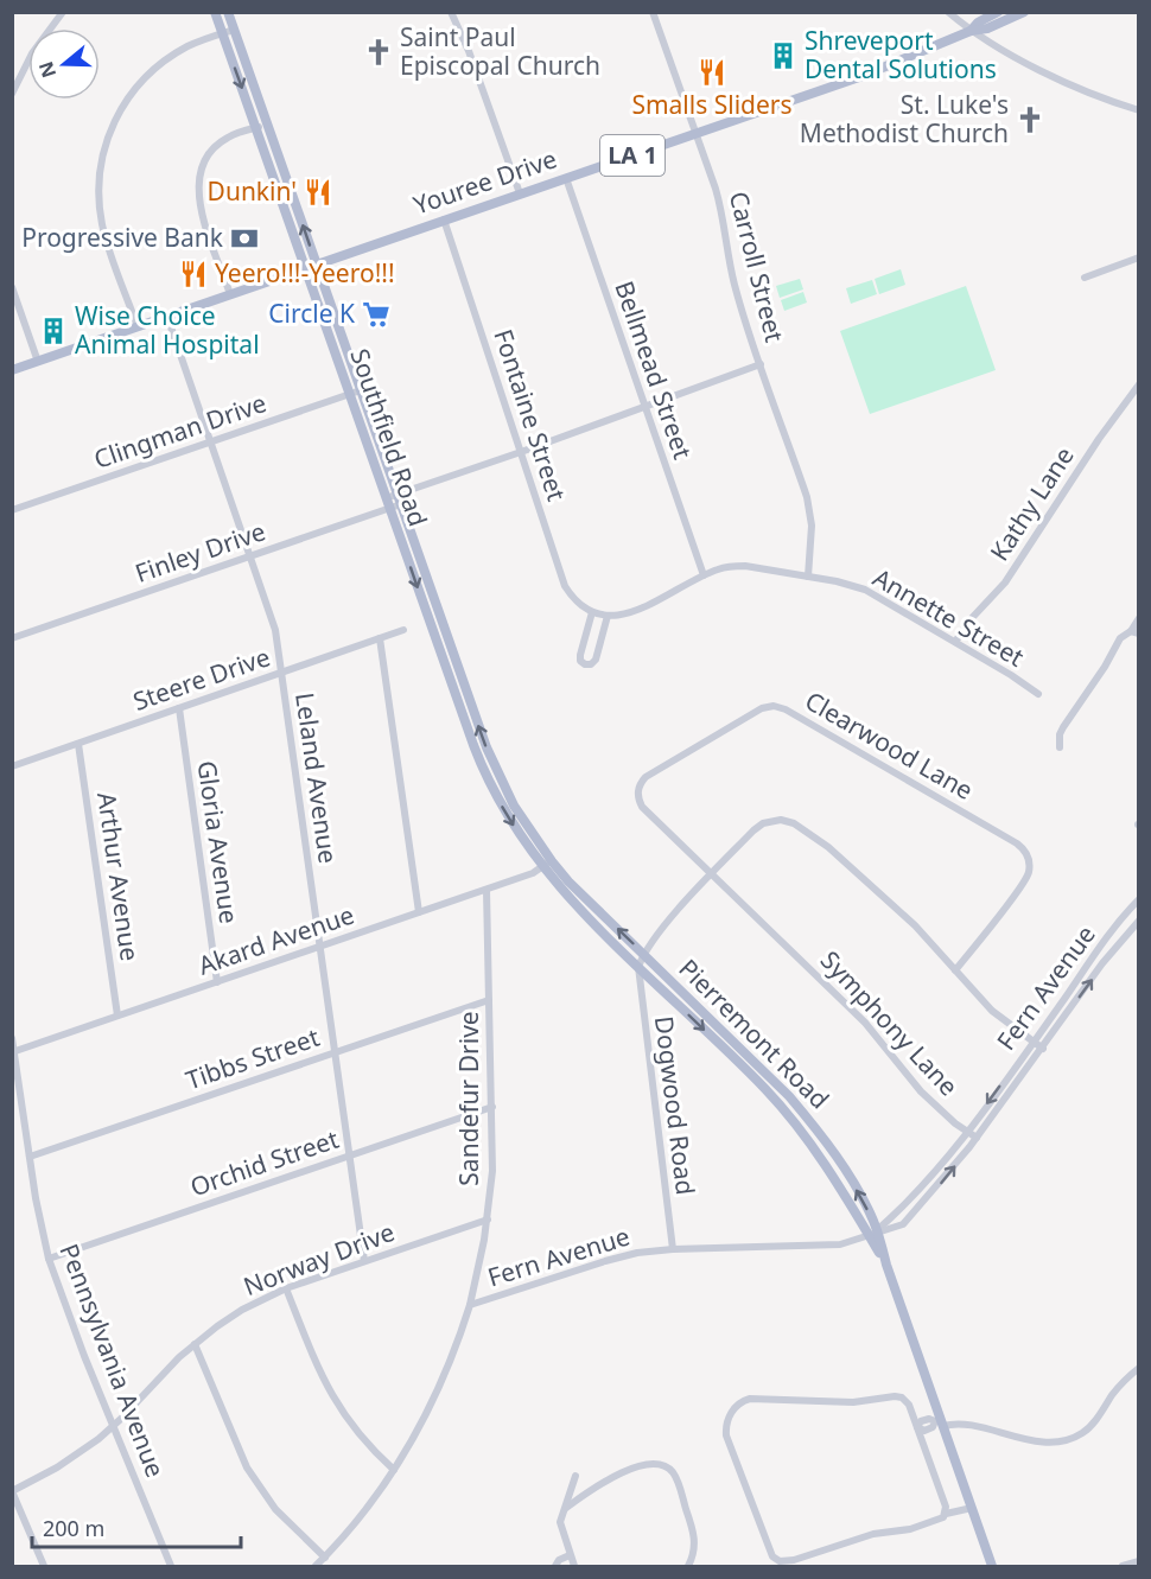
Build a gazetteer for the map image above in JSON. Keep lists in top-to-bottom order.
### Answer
{
  "streets": {
    "main road": [
      "LA 1",
      "Youree Drive",
      "Southfield Road",
      "Pierremont Road"
    ],
    "street": [
      "Carroll Street",
      "Bellmead Street",
      "Fontaine Street",
      "Clingman Drive",
      "Kathy Lane",
      "Finley Drive",
      "Annette Street",
      "Steere Drive",
      "Clearwood Lane",
      "Leland Avenue",
      "Gloria Avenue",
      "Arthur Avenue",
      "Akard Avenue",
      "Fern Avenue",
      "Symphony Lane",
      "Tibbs Street",
      "Sandefur Drive",
      "Dogwood Road",
      "Orchid Street",
      "Norway Drive",
      "Pennsylvania Avenue"
    ]
  },
  "crossings": [
    ["Youree Drive", "Carroll Street"],
    ["Youree Drive", "Bellmead Street"],
    ["Youree Drive", "Fontaine Street"],
    ["Youree Drive", "Southfield Road"],
    ["Youree Drive", "Leland Avenue"],
    ["Carroll Street", "Annette Street"],
    ["Bellmead Street", "Annette Street"],
    ["Fontaine Street", "Annette Street"],
    ["Clingman Drive", "Southfield Road"],
    ["Clingman Drive", "Leland Avenue"],
    ["Southfield Road", "Finley Drive"],
    ["Southfield Road", "Akard Avenue"],
    ["Southfield Road", "Pierremont Road"],
    ["Kathy Lane", "Annette Street"],
    ["Finley Drive", "Leland Avenue"],
    ["Steere Drive", "Leland Avenue"],
    ["Steere Drive", "Gloria Avenue"],
    ["Steere Drive", "Arthur Avenue"],
    ["Clearwood Lane", "Symphony Lane"],
    ["Leland Avenue", "Akard Avenue"],
    ["Leland Avenue", "Tibbs Street"],
    ["Leland Avenue", "Orchid Street"],
    ["Leland Avenue", "Norway Drive"],
    ["Gloria Avenue", "Akard Avenue"],
    ["Arthur Avenue", "Akard Avenue"],
    ["Akard Avenue", "Pierremont Road"],
    ["Akard Avenue", "Sandefur Drive"],
    ["Akard Avenue", "Pennsylvania Avenue"],
    ["Fern Avenue", "Symphony Lane"],
    ["Fern Avenue", "Pierremont Road"],
    ["Fern Avenue", "Sandefur Drive"],
    ["Fern Avenue", "Dogwood Road"],
    ["Pierremont Road", "Dogwood Road"],
    ["Tibbs Street", "Sandefur Drive"],
    ["Tibbs Street", "Pennsylvania Avenue"],
    ["Sandefur Drive", "Orchid Street"],
    ["Sandefur Drive", "Norway Drive"],
    ["Orchid Street", "Pennsylvania Avenue"],
    ["Norway Drive", "Pennsylvania Avenue"]
  ],
  "places": {
    "church": ["Saint Paul Episcopal Church", "St. Luke's Methodist Church"],
    "building": ["Shreveport Dental Solutions", "Wise Choice Animal Hospital"],
    "restaurant": ["Smalls Sliders", "Dunkin'", "Yeero!!!-Yeero!!!"],
    "bank": ["Progressive Bank"],
    "supermarket": ["Circle K"]
  },
  "scale_bar": "200 m",
  "north": "left"
}
